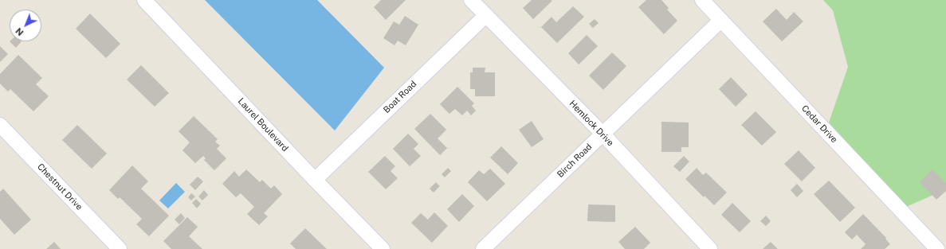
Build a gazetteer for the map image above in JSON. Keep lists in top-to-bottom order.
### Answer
{
  "streets": {
    "street": [
      "Boat Road",
      "Hemlock Drive",
      "Cedar Drive",
      "Laurel Boulevard",
      "Birch Road",
      "Chestnut Drive"
    ]
  },
  "crossings": [
    ["Boat Road", "Hemlock Drive"],
    ["Boat Road", "Laurel Boulevard"],
    ["Hemlock Drive", "Birch Road"],
    ["Cedar Drive", "Birch Road"]
  ],
  "north": "bottom left"
}
